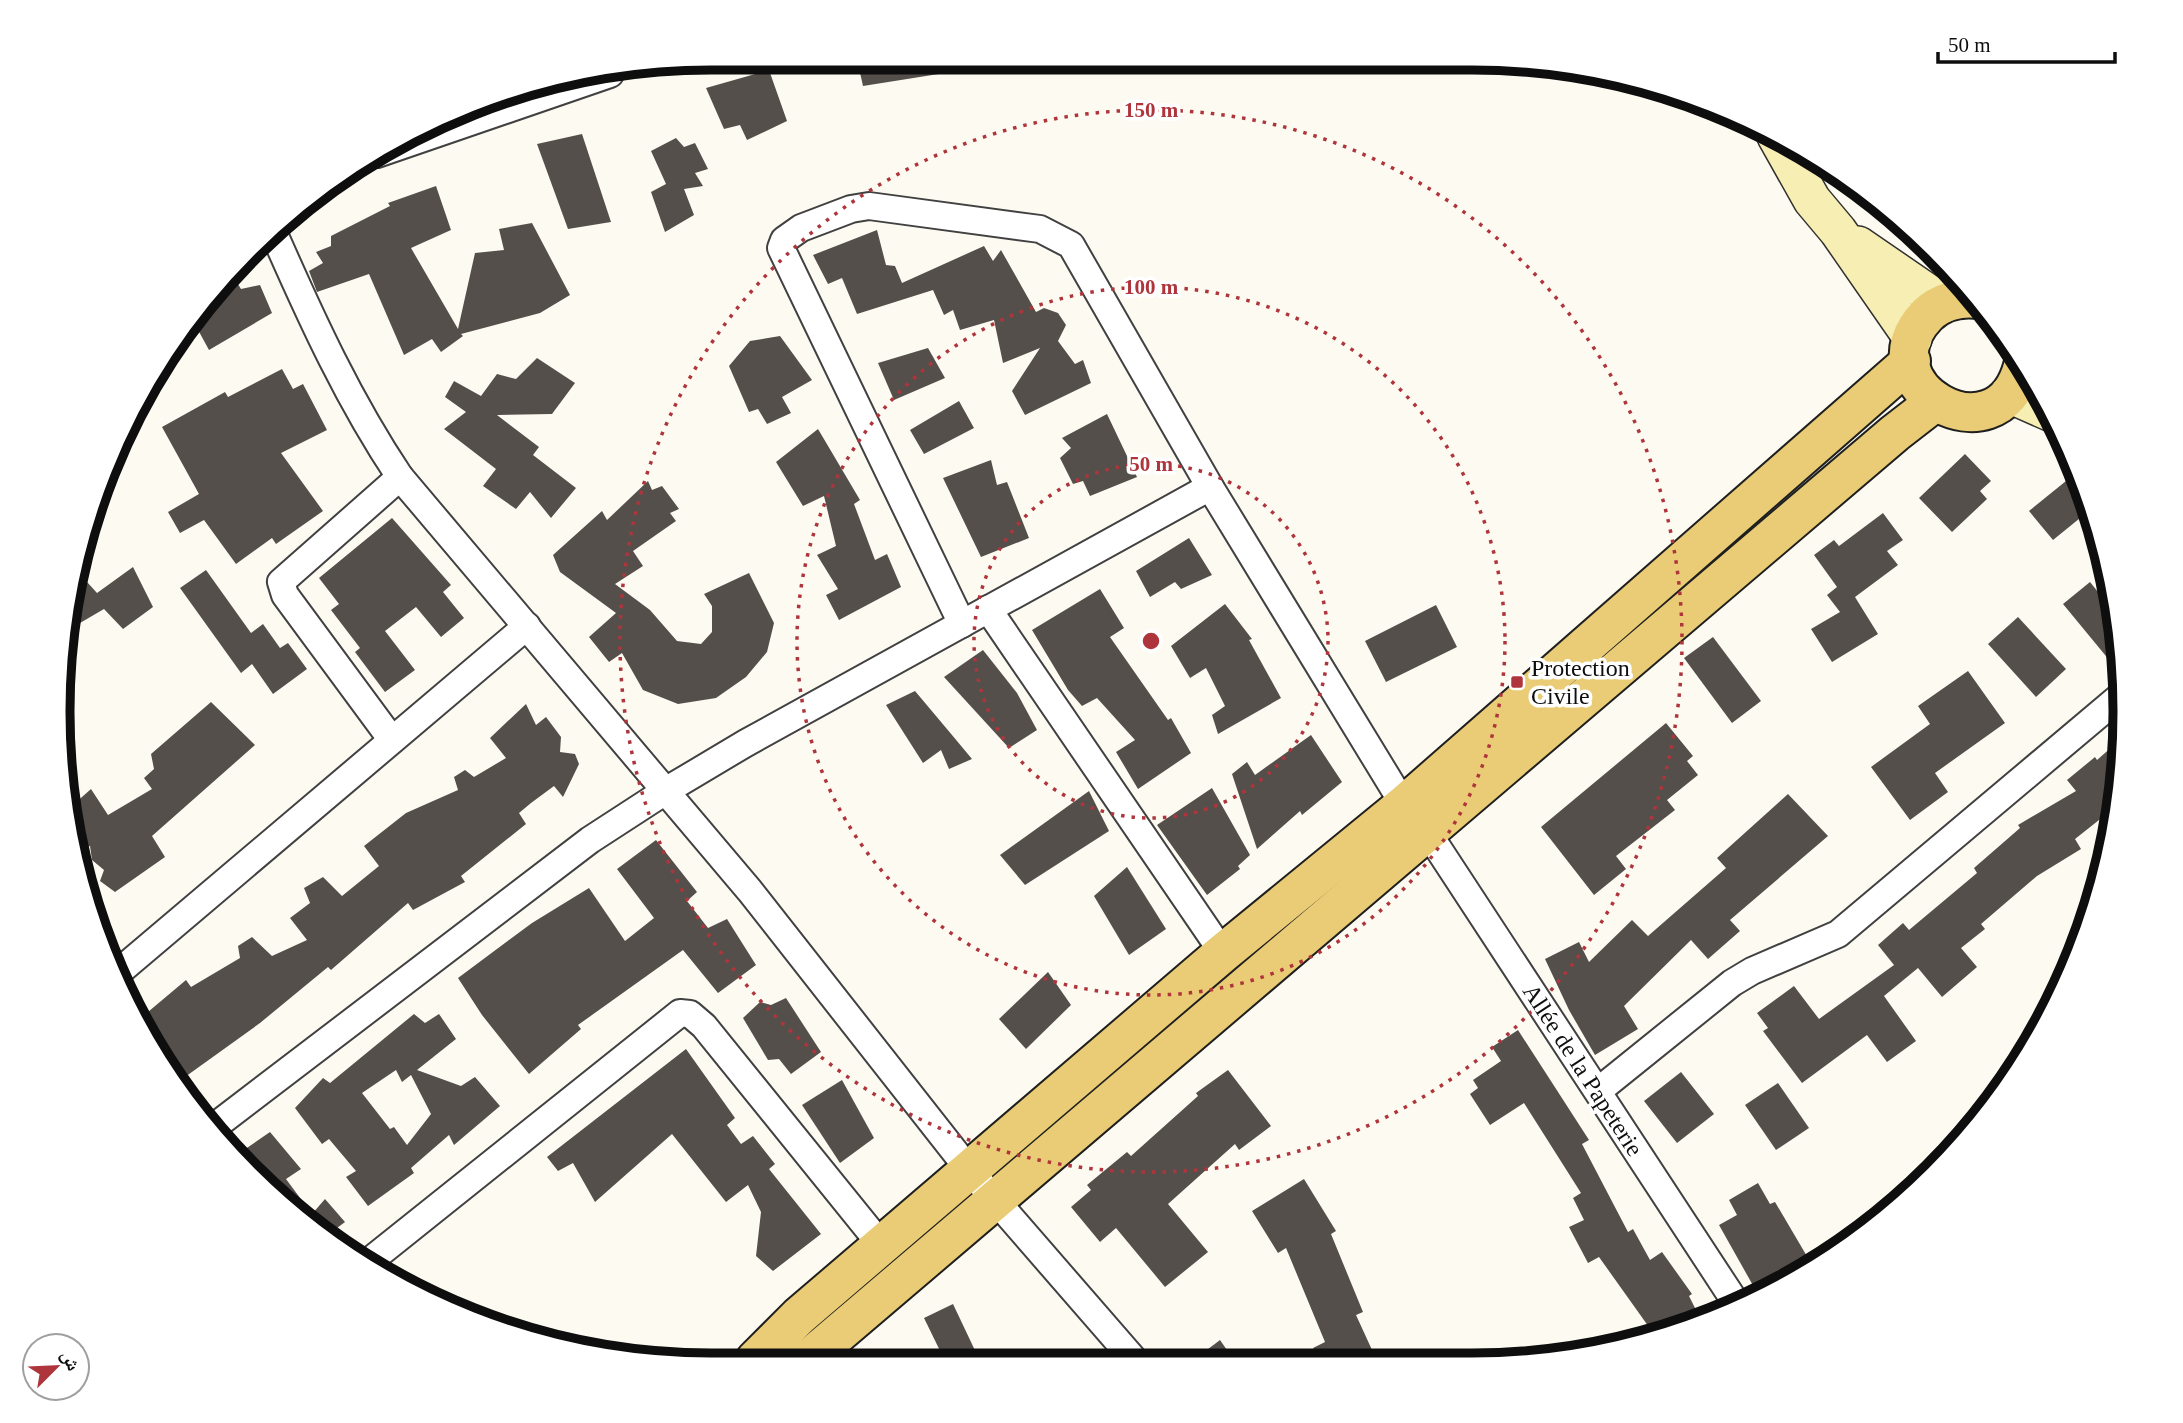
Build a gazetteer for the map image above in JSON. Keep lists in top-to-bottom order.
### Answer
{
  "streets": {
    "street": ["Allée de la Papeterie"]
  },
  "places": {
    "transit": ["Protection Civile"]
  },
  "scale_bar": "50 m",
  "north": "top right",
  "rings": ["150 m", "100 m", "50 m"]
}
